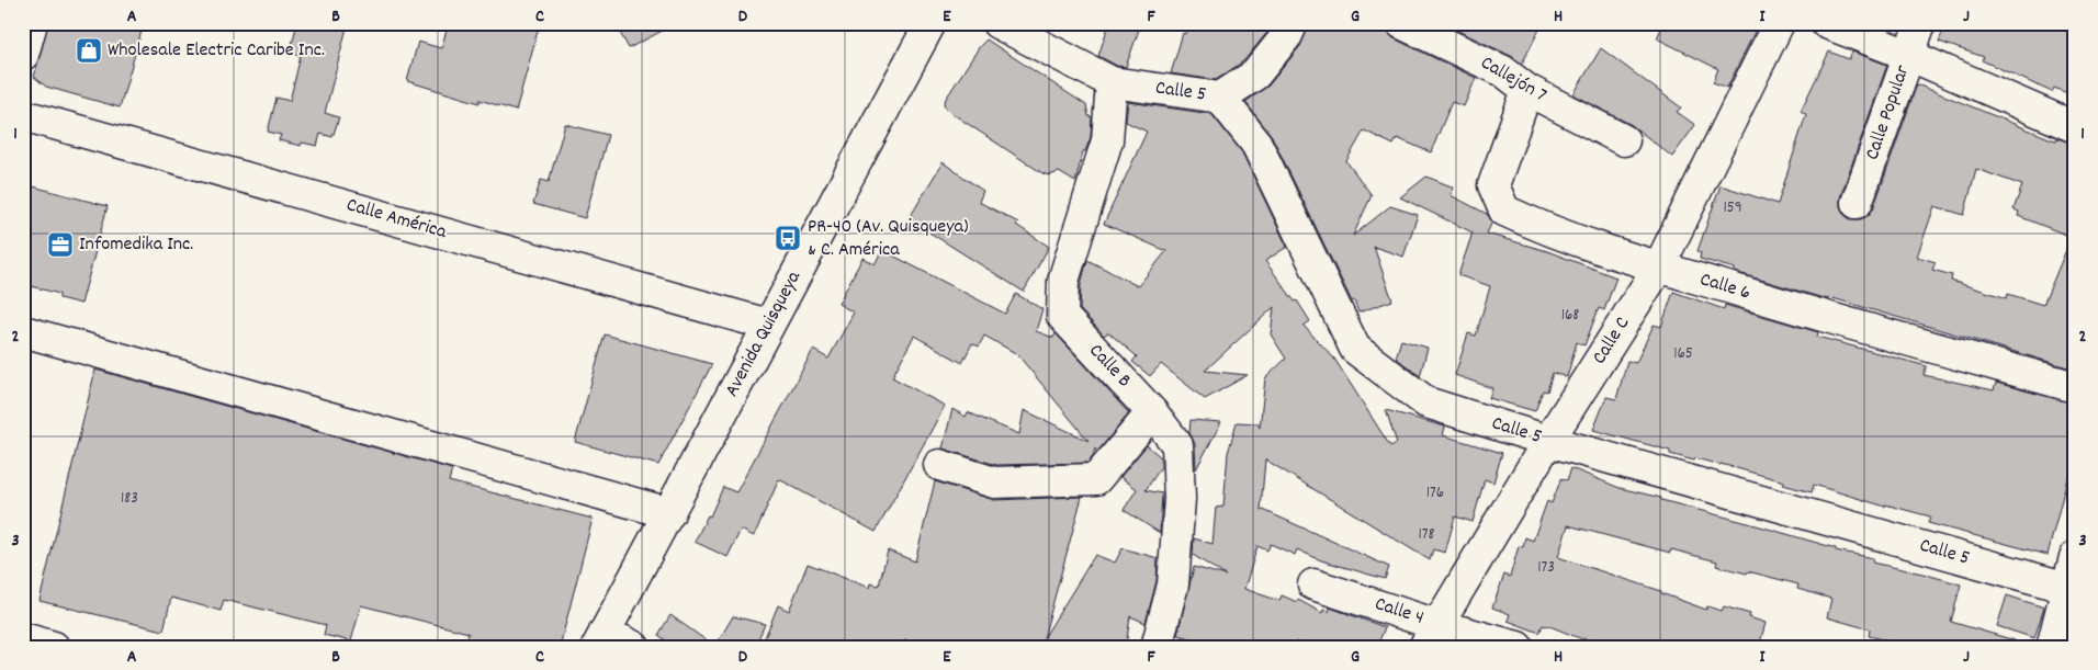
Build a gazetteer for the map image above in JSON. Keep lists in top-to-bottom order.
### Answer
{
  "streets": {
    "street": [
      "Callejón 7",
      "Calle 5",
      "Calle Popular",
      "Calle América",
      "Calle 6",
      "Avenida Quisqueya",
      "Calle C",
      "Calle B",
      "Calle 4"
    ]
  },
  "crossings": [
    ["Callejón 7", "Calle 6"],
    ["Calle 5", "Calle C"],
    ["Calle 5", "Calle B"],
    ["Calle América", "Avenida Quisqueya"],
    ["Calle 6", "Calle C"],
    ["Calle C", "Calle 4"]
  ],
  "places": {
    "shop": ["Wholesale Electric Caribe Inc."],
    "bus stop": ["PR-40 (Av. Quisqueya) & C. América"],
    "office": ["Infomedika Inc."]
  },
  "house_numbers": [
    "159",
    "168",
    "165",
    "176",
    "183",
    "178",
    "173"
  ],
  "grid": {
    "columns": [
      "A",
      "B",
      "C",
      "D",
      "E",
      "F",
      "G",
      "H",
      "I",
      "J"
    ],
    "rows": ["1", "2", "3"]
  }
}
